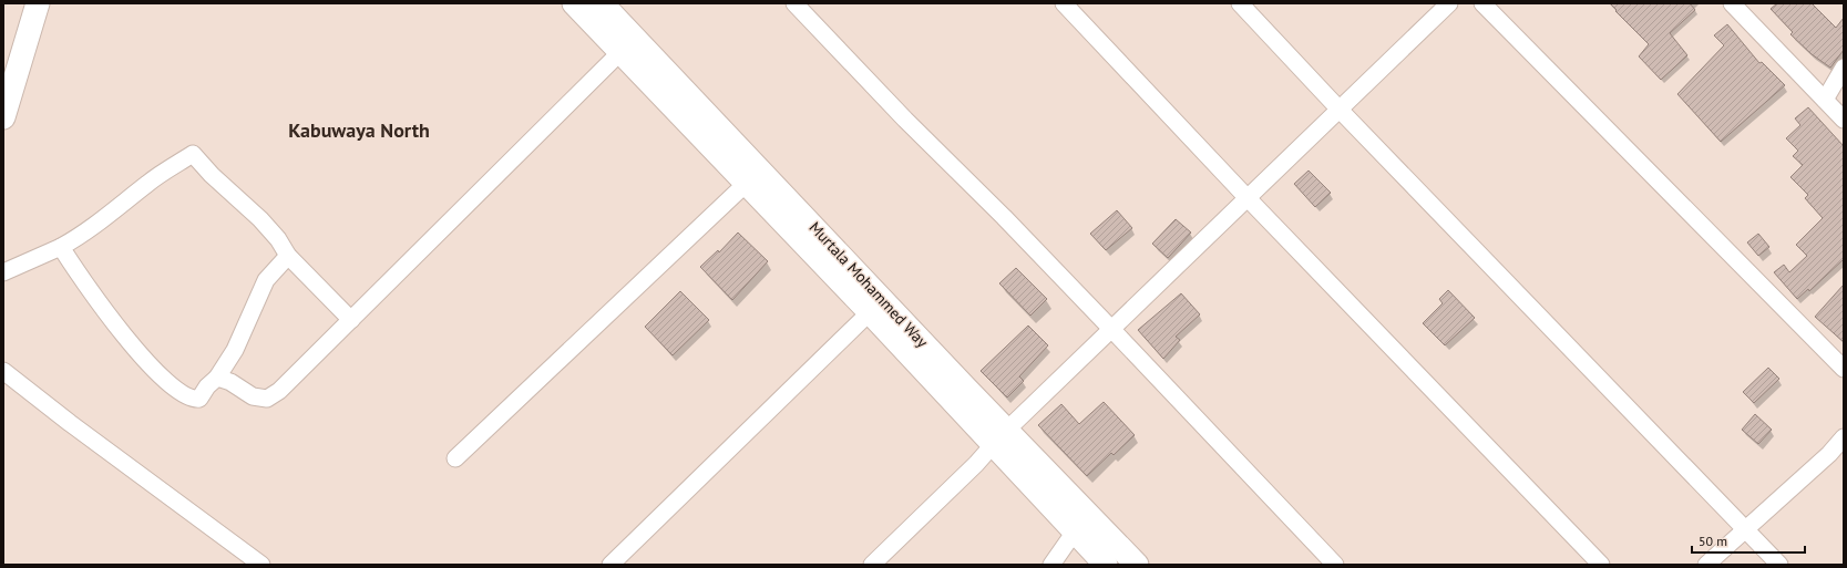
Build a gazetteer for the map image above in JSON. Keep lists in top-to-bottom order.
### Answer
{
  "streets": {
    "main road": ["Murtala Mohammed Way"]
  },
  "districts": ["Kabuwaya North"],
  "scale_bar": "50 m"
}
